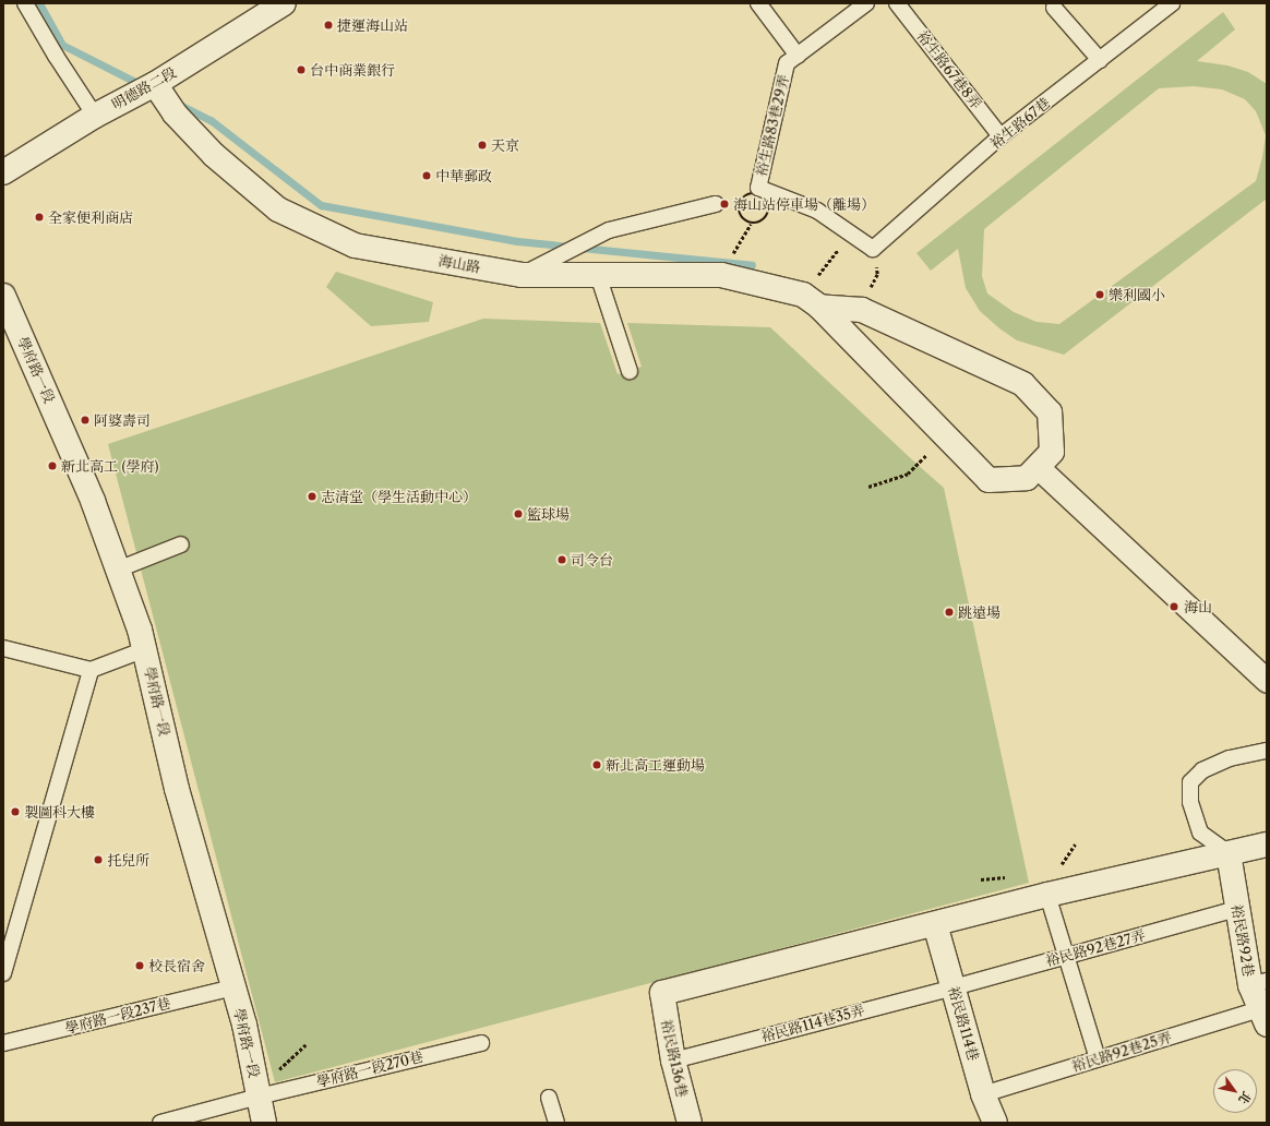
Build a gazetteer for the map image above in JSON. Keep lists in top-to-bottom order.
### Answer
{
  "streets": {
    "street": [
      "明德路二段",
      "海山路",
      "學府路一段",
      "裕民路92巷",
      "裕民路114巷",
      "裕民路136巷"
    ],
    "lane": [
      "裕生路67巷8弄",
      "裕生路67巷",
      "裕生路83巷29弄",
      "裕民路92巷27弄",
      "學府路一段237巷",
      "裕民路114巷35弄",
      "裕民路92巷25弄",
      "學府路一段270巷"
    ]
  },
  "crossings": [
    ["裕生路67巷8弄", "裕生路67巷"],
    ["明德路二段", "海山路"],
    ["裕生路67巷", "裕生路83巷29弄"],
    ["學府路一段", "學府路一段237巷"],
    ["學府路一段", "學府路一段270巷"],
    ["裕民路92巷", "裕民路92巷27弄"],
    ["裕民路92巷", "裕民路92巷25弄"],
    ["裕民路92巷27弄", "裕民路114巷35弄"],
    ["裕民路92巷27弄", "裕民路114巷"],
    ["裕民路114巷35弄", "裕民路114巷"],
    ["裕民路114巷35弄", "裕民路136巷"],
    ["裕民路114巷", "裕民路92巷25弄"],
    ["裕民路114巷", "裕民路136巷"]
  ],
  "places": [
    "捷運海山站",
    "台中商業銀行",
    "天京",
    "中華郵政",
    "海山站停車場（離場）",
    "全家便利商店",
    "樂利國小",
    "阿婆壽司",
    "新北高工 (學府)",
    "志清堂（學生活動中心）",
    "籃球場",
    "司令台",
    "海山",
    "跳遠場",
    "新北高工運動場",
    "製圖科大樓",
    "托兒所",
    "校長宿舍"
  ],
  "north": "bottom right"
}
